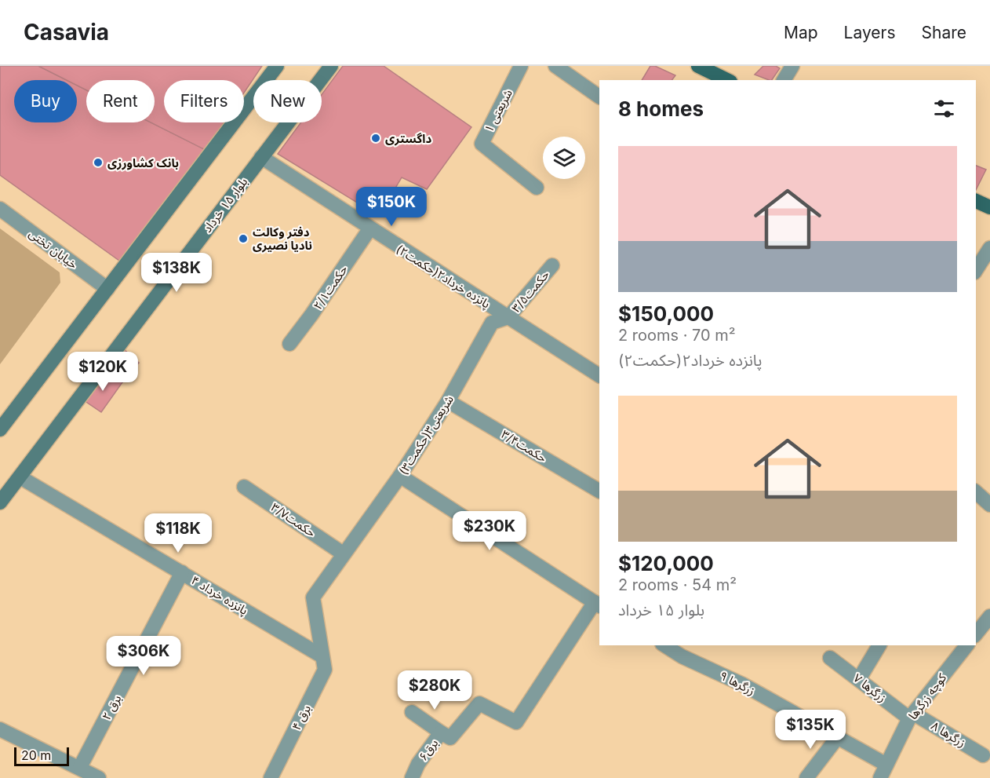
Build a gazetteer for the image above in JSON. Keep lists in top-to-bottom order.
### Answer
{
  "streets": {
    "main road": ["بلوار ۱۵ خرداد"],
    "street": [
      "شریعتی ۱",
      "خیابان تختی",
      "پانزده خرداد۲(حکمت۲)",
      "حکمت۲/۱",
      "حکمت۳/۵",
      "شریعتی۳(حکمت۳)",
      "حکمت۳/۴",
      "حکمت۳/۷",
      "پانزده خرداد ۴",
      "زرگرها ۹",
      "زرگرها ۷",
      "کوچه زرگرها",
      "برق ۲",
      "برق ۴",
      "زرگرها ۸",
      "برق۶"
    ]
  },
  "crossings": [
    ["بلوار ۱۵ خرداد", "پانزده خرداد۲(حکمت۲)"],
    ["بلوار ۱۵ خرداد", "پانزده خرداد ۴"],
    ["پانزده خرداد۲(حکمت۲)", "حکمت۲/۱"],
    ["پانزده خرداد۲(حکمت۲)", "حکمت۳/۵"],
    ["پانزده خرداد۲(حکمت۲)", "شریعتی۳(حکمت۳)"],
    ["حکمت۳/۵", "شریعتی۳(حکمت۳)"],
    ["شریعتی۳(حکمت۳)", "حکمت۳/۴"],
    ["شریعتی۳(حکمت۳)", "حکمت۳/۷"],
    ["شریعتی۳(حکمت۳)", "پانزده خرداد ۴"],
    ["شریعتی۳(حکمت۳)", "برق ۴"],
    ["پانزده خرداد ۴", "برق ۲"],
    ["پانزده خرداد ۴", "برق ۴"],
    ["زرگرها ۹", "کوچه زرگرها"],
    ["زرگرها ۷", "کوچه زرگرها"],
    ["زرگرها ۷", "زرگرها ۸"],
    ["کوچه زرگرها", "زرگرها ۸"]
  ],
  "places": ["داگستری", "بانک کشاورزی", "دفتر وکالت نادیا نصیری"],
  "scale_bar": "20 m",
  "page": {
    "header": "Casavia",
    "nav": ["Map", "Layers", "Share"],
    "chip": [
      "Buy",
      "Rent",
      "Filters",
      "New"
    ],
    "heading": "8 homes",
    "list": [
      {
        "name": "$150,000",
        "note": "2 rooms · 70 m² · پانزده خرداد۲(حکمت۲)"
      },
      {
        "name": "$120,000",
        "note": "2 rooms · 54 m² · بلوار ۱۵ خرداد"
      }
    ],
    "price": [
      "$150K",
      "$138K",
      "$120K",
      "$230K",
      "$118K",
      "$306K",
      "$280K",
      "$135K"
    ],
    "scale": "20 m"
  }
}
